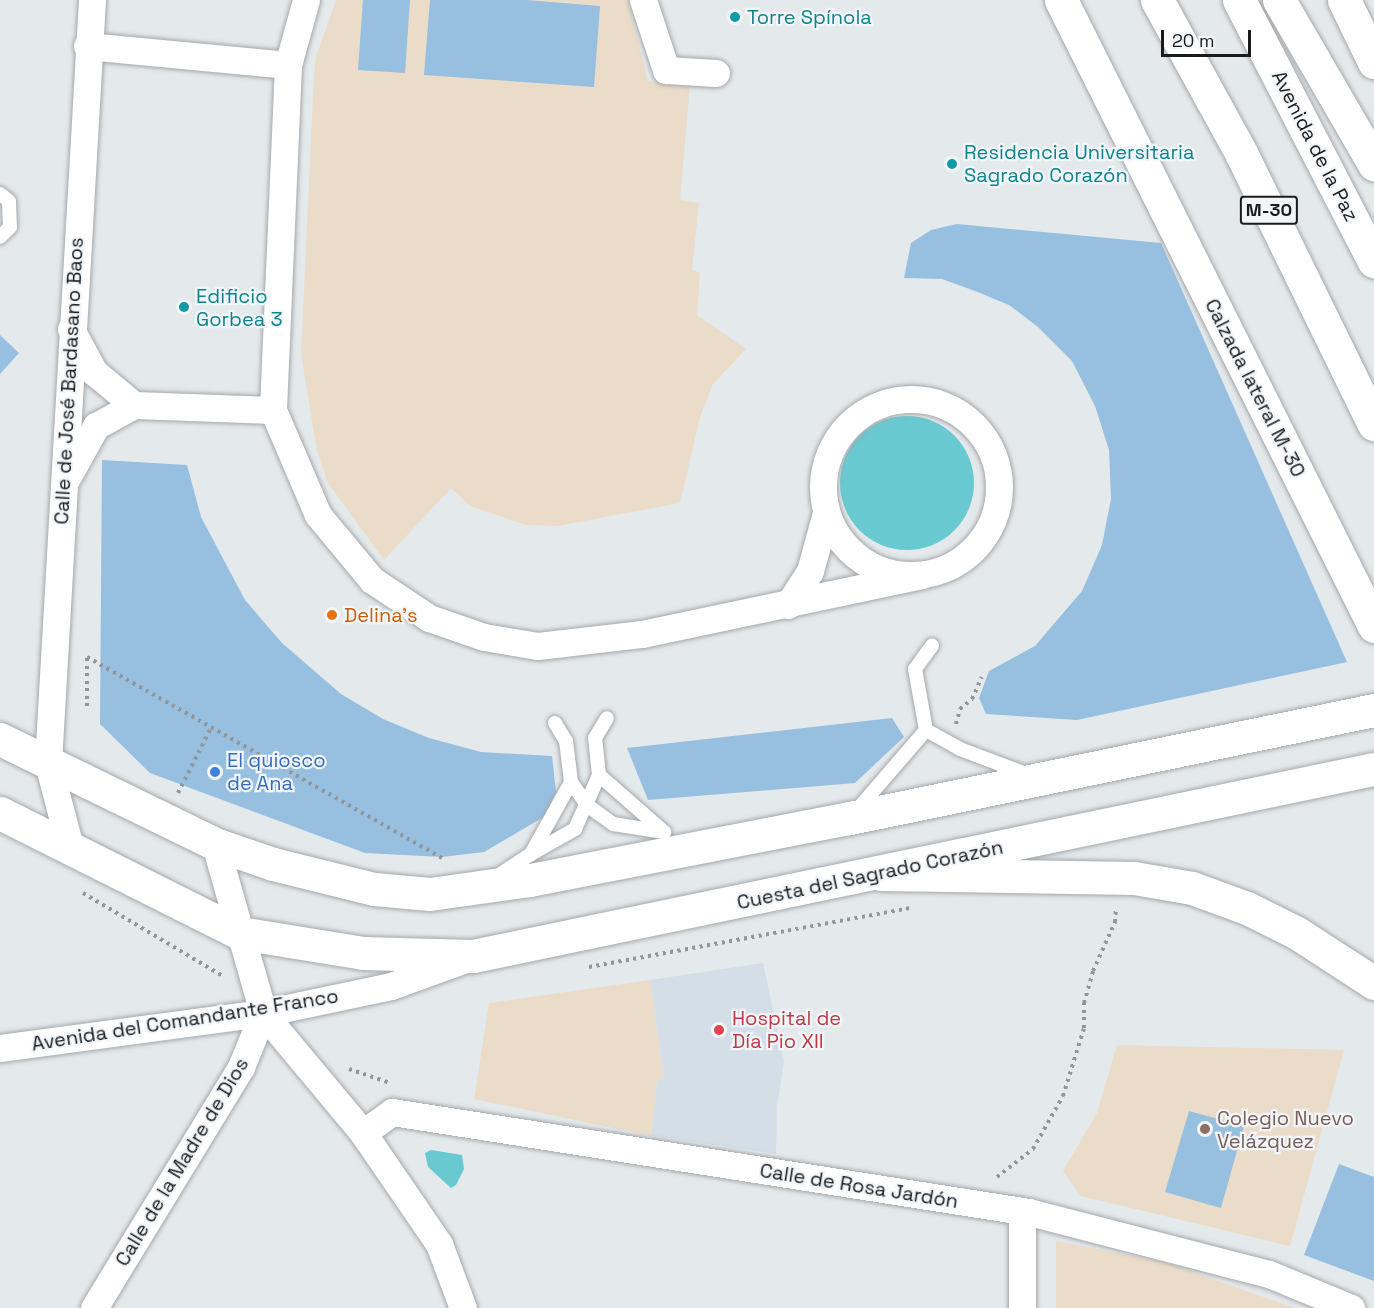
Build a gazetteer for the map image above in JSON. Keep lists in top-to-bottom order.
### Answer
{
  "streets": {
    "main road": [
      "Avenida de la Paz",
      "M-30",
      "Calzada lateral M-30",
      "Cuesta del Sagrado Corazón"
    ],
    "street": [
      "Calle de José Bardasano Baos",
      "Avenida del Comandante Franco",
      "Calle de la Madre de Dios",
      "Calle de Rosa Jardón"
    ]
  },
  "crossings": [
    ["Calle de José Bardasano Baos", "Cuesta del Sagrado Corazón"],
    ["Cuesta del Sagrado Corazón", "Avenida del Comandante Franco"],
    ["Avenida del Comandante Franco", "Calle de la Madre de Dios"]
  ],
  "places": [
    "Torre Spínola",
    "Residencia Universitaria Sagrado Corazón",
    "Edificio Gorbea 3",
    "Delina's",
    "El quiosco de Ana",
    "Hospital de Día Pio XII",
    "Colegio Nuevo Velázquez"
  ],
  "scale_bar": "20 m"
}
